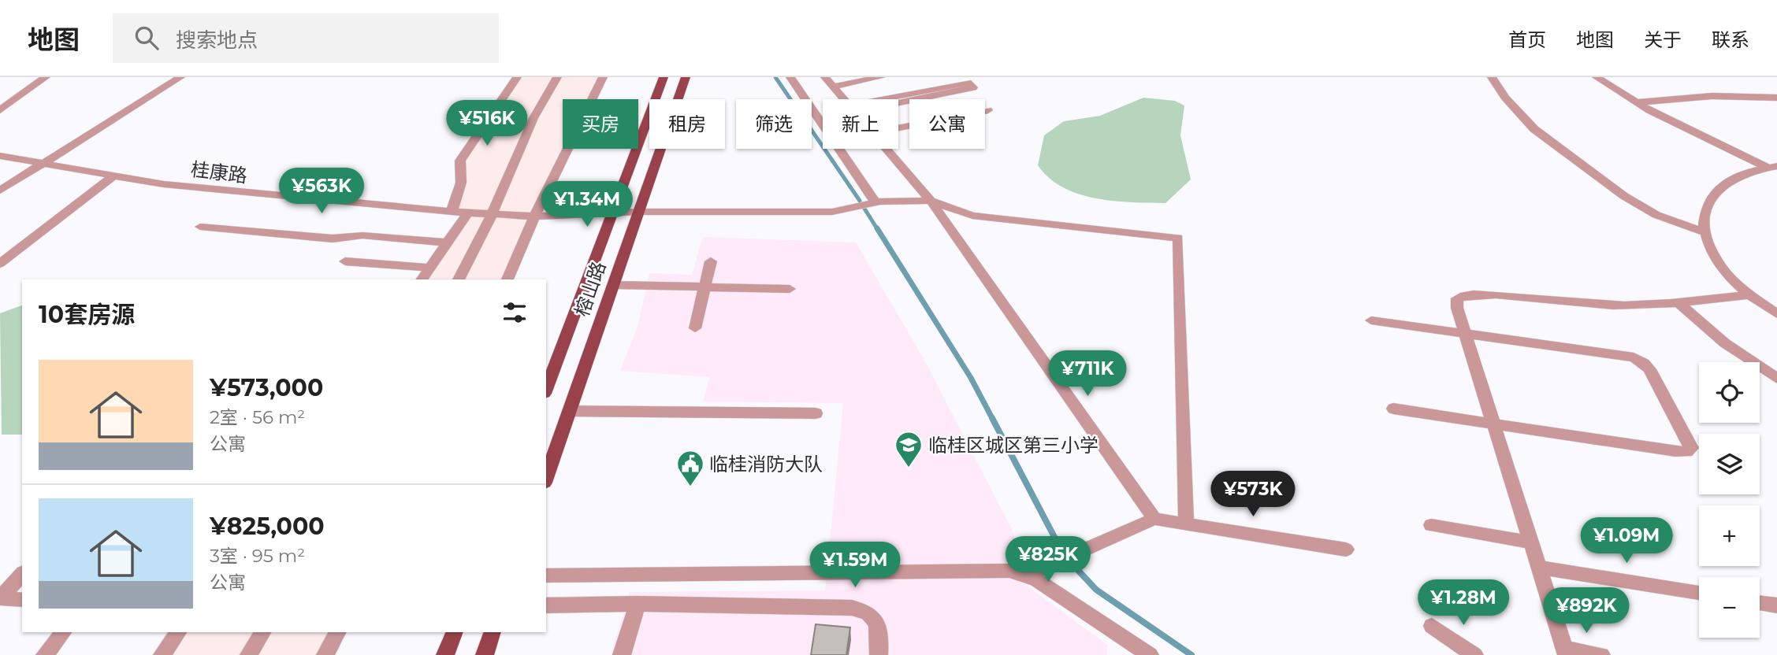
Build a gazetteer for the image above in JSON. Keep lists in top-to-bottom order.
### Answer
{
  "streets": {
    "main road": ["榕山路"],
    "street": ["桂康路"]
  },
  "crossings": [
    ["桂康路", "榕山路"]
  ],
  "places": {
    "school or university": ["临桂区城区第三小学"],
    "public building": ["临桂消防大队"]
  },
  "page": {
    "header": "地图",
    "search": "搜索地点",
    "nav": [
      "首页",
      "地图",
      "关于",
      "联系"
    ],
    "chip": [
      "买房",
      "租房",
      "筛选",
      "新上",
      "公寓"
    ],
    "price": [
      "¥516K",
      "¥563K",
      "¥1.34M",
      "¥711K",
      "¥573K",
      "¥1.09M",
      "¥825K",
      "¥1.59M",
      "¥1.28M",
      "¥892K"
    ],
    "heading": "10套房源",
    "list": [
      {
        "name": "¥573,000",
        "note": "2室 · 56 m² · 公寓"
      },
      {
        "name": "¥825,000",
        "note": "3室 · 95 m² · 公寓"
      }
    ],
    "map_buttons": ["+", "−"]
  }
}
